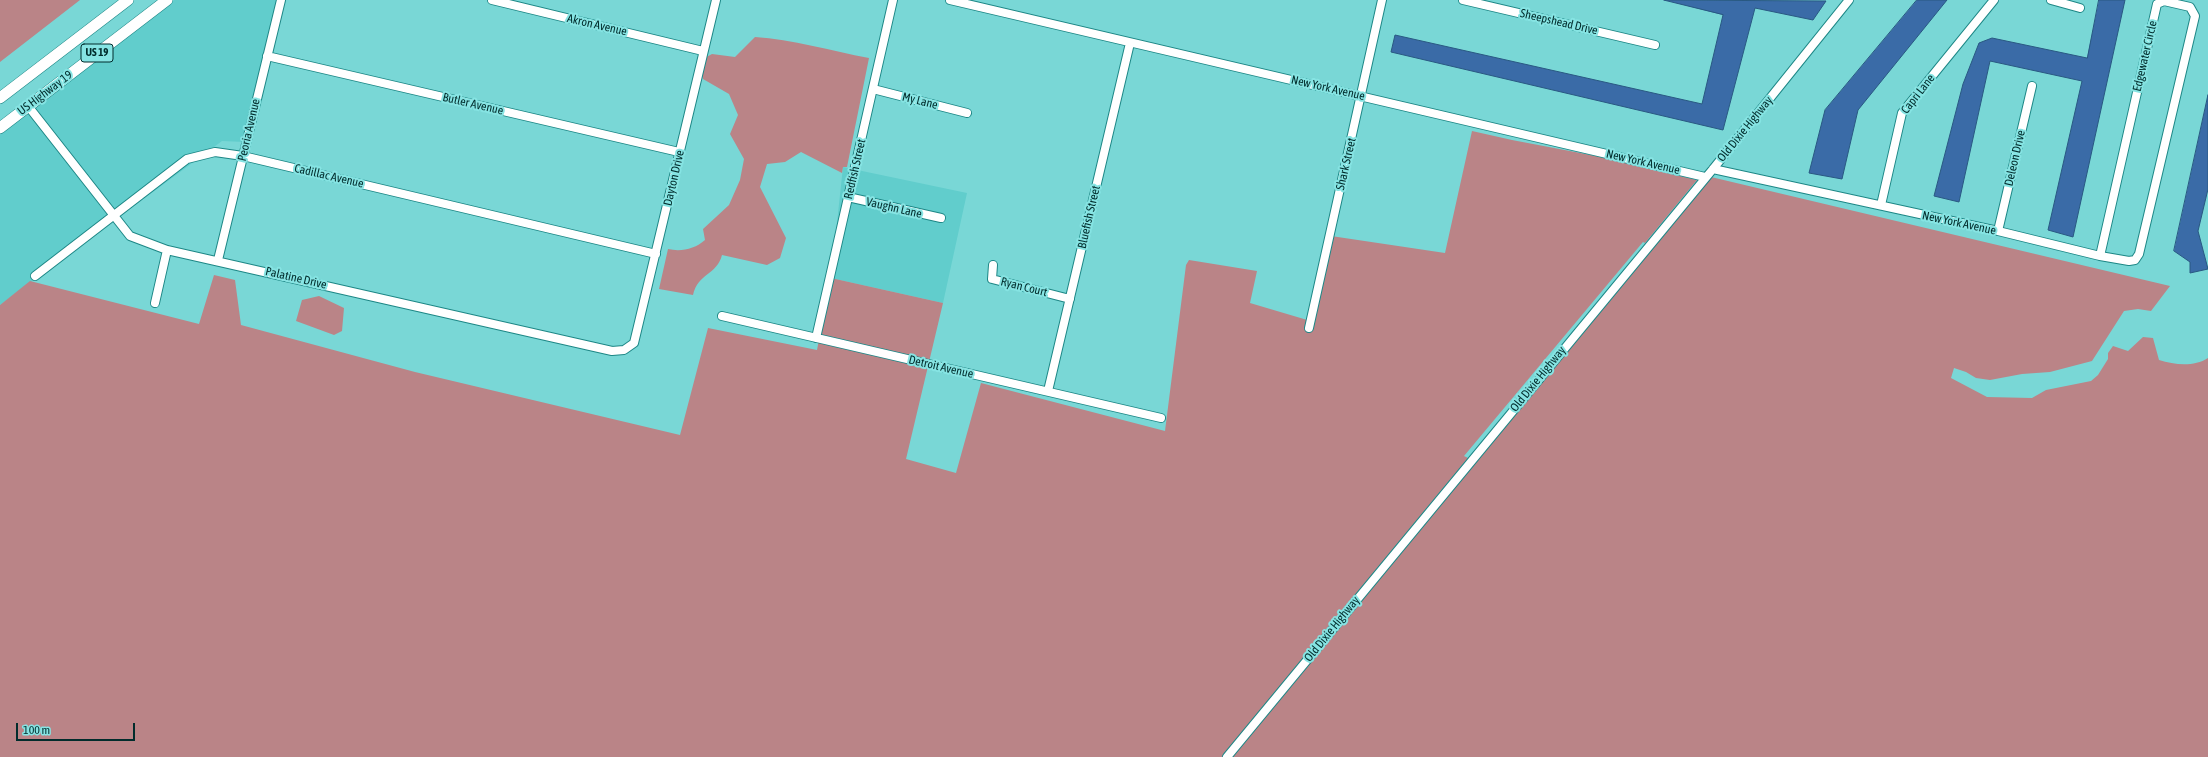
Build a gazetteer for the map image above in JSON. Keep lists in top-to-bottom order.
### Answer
{
  "streets": {
    "highway": ["US 19", "US Highway 19"],
    "street": [
      "Sheepshead Drive",
      "Akron Avenue",
      "Edgewater Circle",
      "New York Avenue",
      "Capri Lane",
      "My Lane",
      "Butler Avenue",
      "Old Dixie Highway",
      "Peoria Avenue",
      "Deleon Drive",
      "Shark Street",
      "Redfish Street",
      "Cadillac Avenue",
      "Dayton Drive",
      "Vaughn Lane",
      "Bluefish Street",
      "Palatine Drive",
      "Ryan Court",
      "Detroit Avenue"
    ]
  },
  "crossings": [
    ["Akron Avenue", "Dayton Drive"],
    ["Edgewater Circle", "New York Avenue"],
    ["New York Avenue", "Capri Lane"],
    ["New York Avenue", "Old Dixie Highway"],
    ["New York Avenue", "Deleon Drive"],
    ["New York Avenue", "Shark Street"],
    ["New York Avenue", "Bluefish Street"],
    ["US Highway 19", "Palatine Drive"],
    ["My Lane", "Redfish Street"],
    ["Butler Avenue", "Peoria Avenue"],
    ["Butler Avenue", "Dayton Drive"],
    ["Peoria Avenue", "Cadillac Avenue"],
    ["Peoria Avenue", "Palatine Drive"],
    ["Redfish Street", "Vaughn Lane"],
    ["Redfish Street", "Detroit Avenue"],
    ["Cadillac Avenue", "Dayton Drive"],
    ["Cadillac Avenue", "Palatine Drive"],
    ["Dayton Drive", "Palatine Drive"],
    ["Bluefish Street", "Ryan Court"],
    ["Bluefish Street", "Detroit Avenue"]
  ],
  "scale_bar": "100 m"
}
